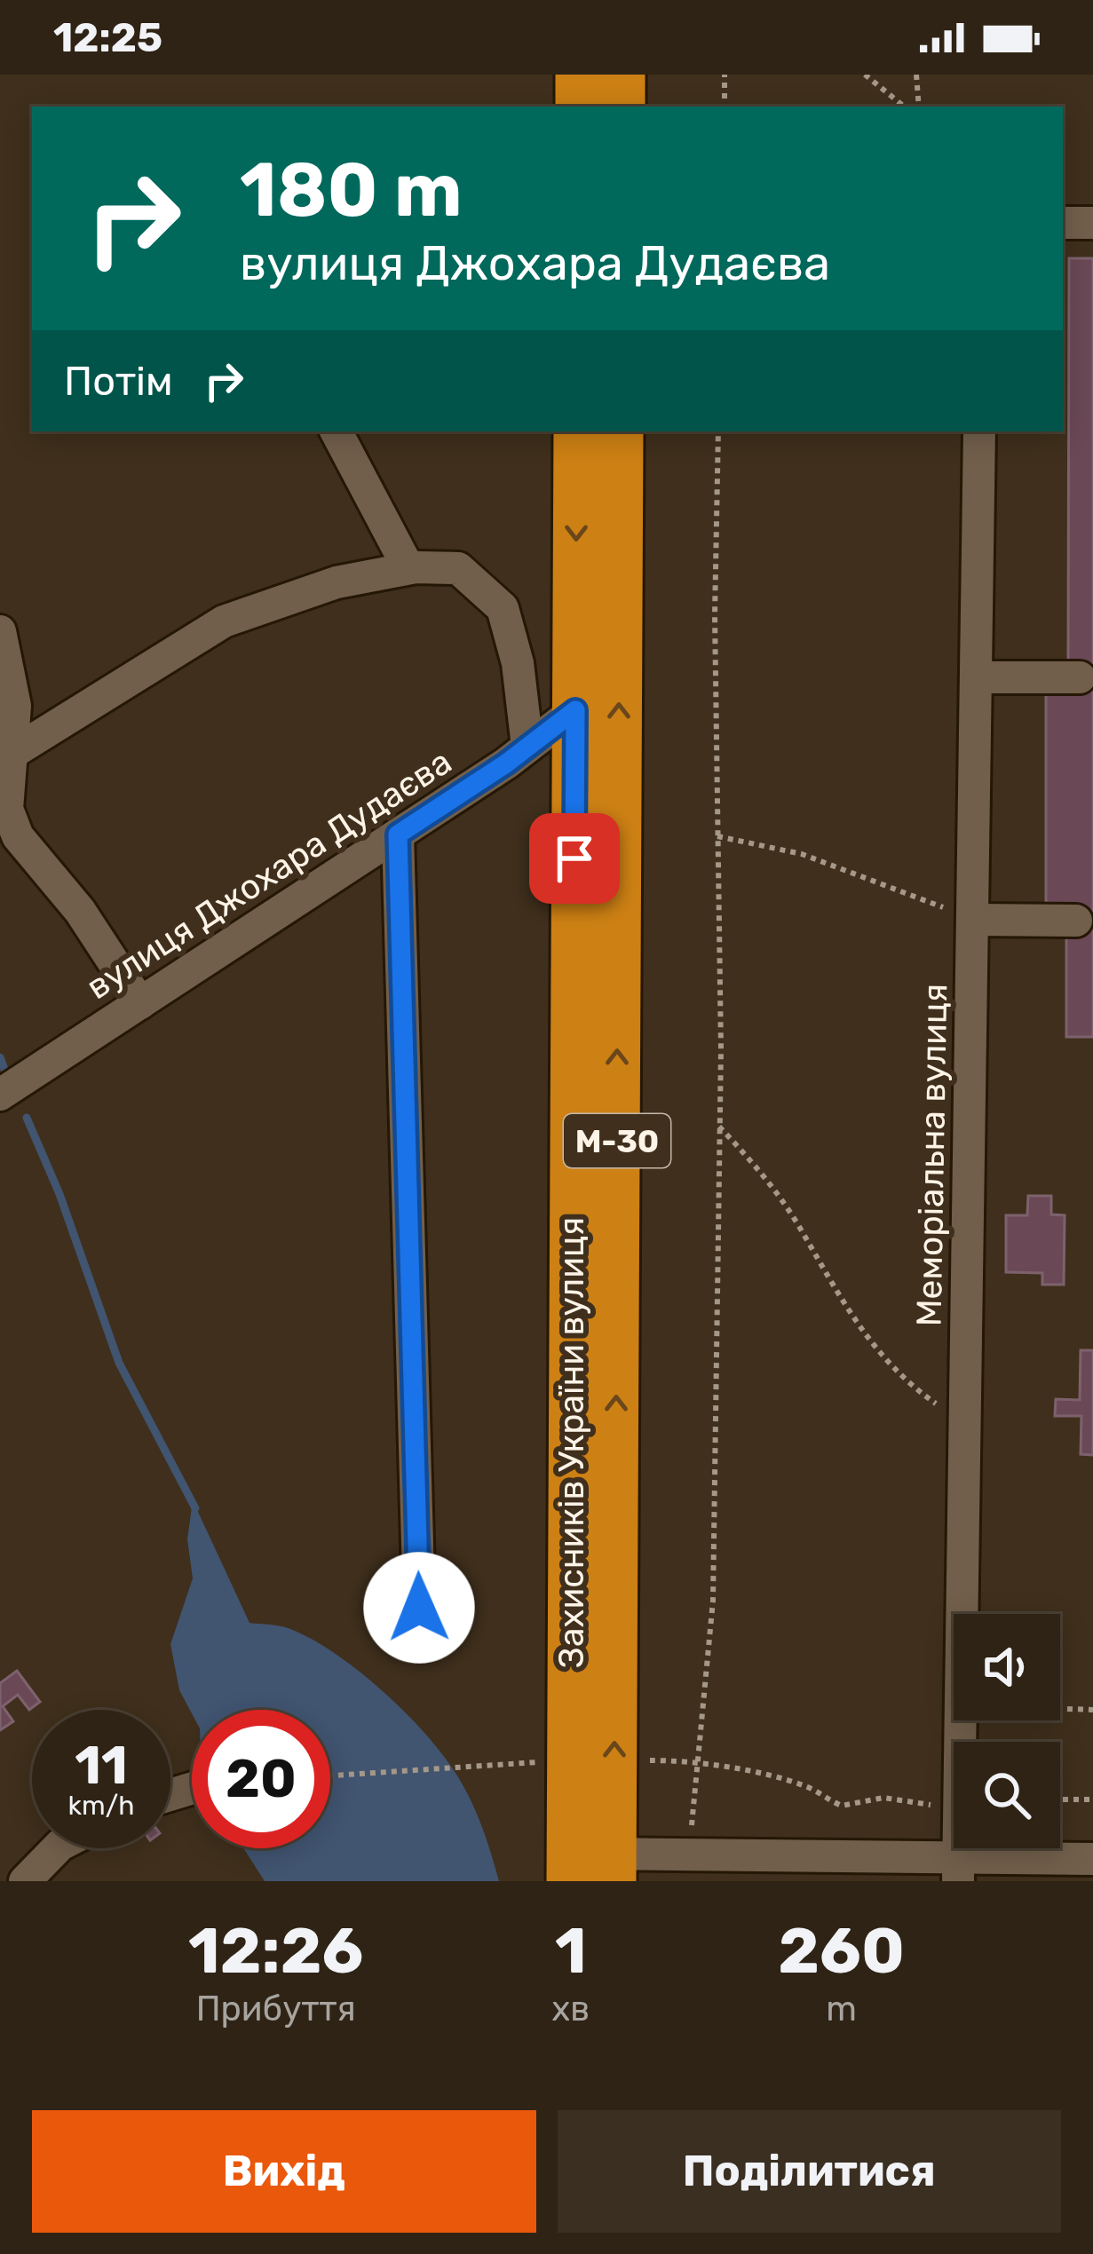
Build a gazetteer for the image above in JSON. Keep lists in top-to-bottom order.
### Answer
{
  "streets": {
    "highway": ["М-30", "Захисників України вулиця"],
    "street": ["вулиця Джохара Дудаєва", "Меморіальна вулиця"]
  },
  "crossings": [
    ["вулиця Джохара Дудаєва", "Захисників України вулиця"]
  ],
  "page": {
    "status": "12:25",
    "turn": ["180 m", "вулиця Джохара Дудаєва"],
    "then": "Потім",
    "speed": "11 km/h",
    "limit": "20",
    "eta": [
      "12:26",
      "Прибуття",
      "1",
      "хв",
      "260",
      "m"
    ],
    "buttons": ["Вихід", "Поділитися"]
  }
}
